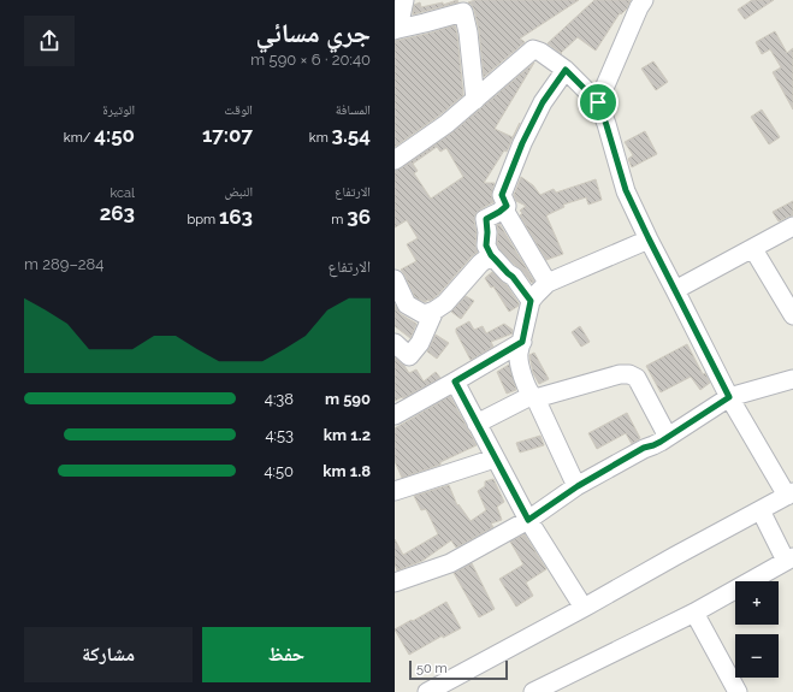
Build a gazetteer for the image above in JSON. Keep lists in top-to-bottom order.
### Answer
{
  "scale_bar": "50 m",
  "page": {
    "heading": ["جري مسائي", "20:40 · 6 × 590 m"],
    "stats": [
      ["المسافة", "3.54 km"],
      ["الوقت", "17:07"],
      ["الوتيرة", "4:50 /km"],
      ["الارتفاع", "36 m"],
      ["النبض", "163 bpm"],
      ["kcal", "263"]
    ],
    "chart": ["الارتفاع", "284–289 m"],
    "list": [
      {
        "name": "590 m",
        "note": "4:38"
      },
      {
        "name": "1.2 km",
        "note": "4:53"
      },
      {
        "name": "1.8 km",
        "note": "4:50"
      }
    ],
    "map_buttons": ["+", "−"],
    "buttons": ["حفظ", "مشاركة"],
    "scale": "50 m"
  }
}
